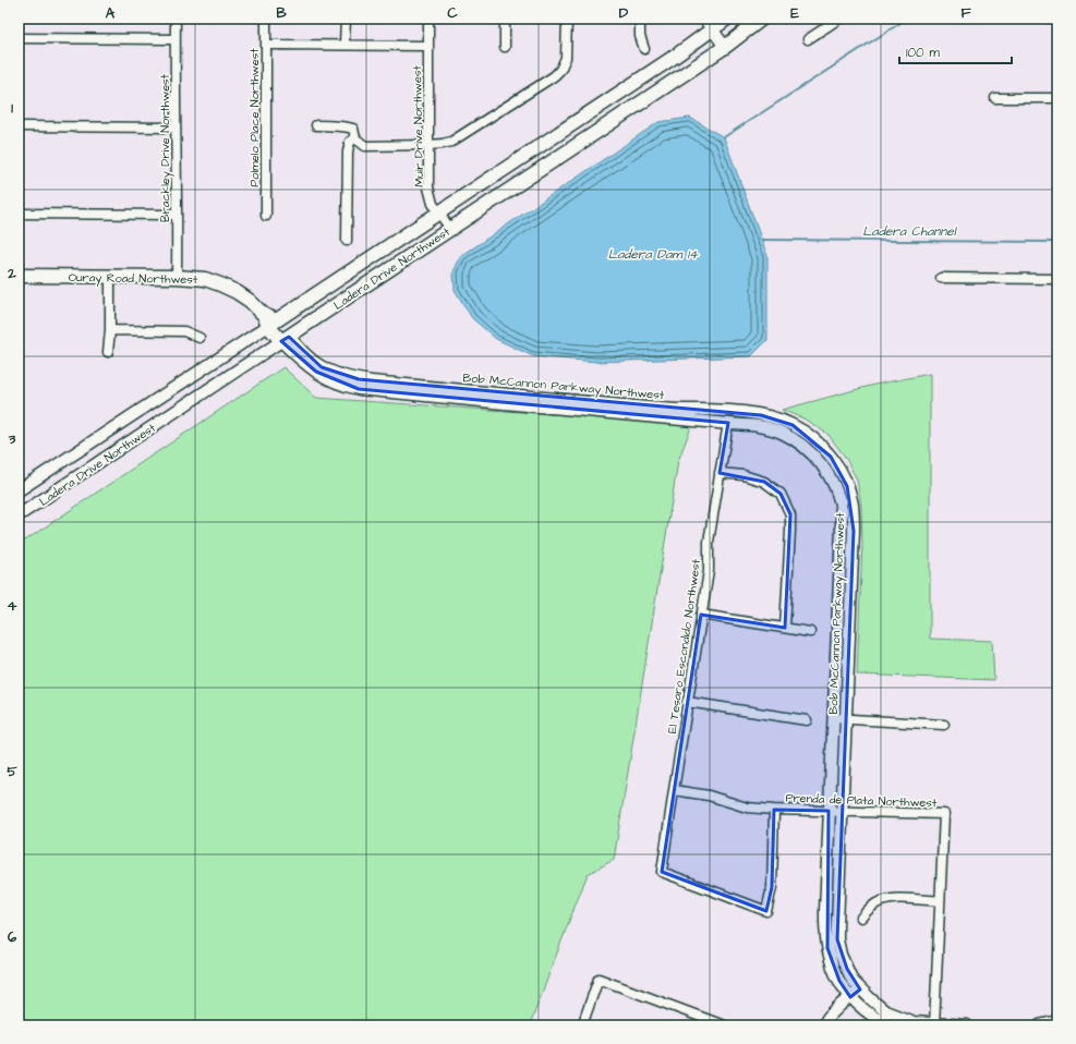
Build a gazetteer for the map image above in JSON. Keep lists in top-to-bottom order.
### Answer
{
  "streets": {
    "main road": ["Ladera Drive Northwest", "Ouray Road Northwest"],
    "street": [
      "Polmelo Place Northwest",
      "Muir Drive Northwest",
      "Brackley Drive Northwest",
      "Bob McCannon Parkway Northwest",
      "El Tesaro Escondido Northwest",
      "Prenda de Plata Northwest"
    ]
  },
  "crossings": [
    ["Muir Drive Northwest", "Ladera Drive Northwest"],
    ["Brackley Drive Northwest", "Ouray Road Northwest"],
    ["Ladera Drive Northwest", "Ouray Road Northwest"],
    ["Ladera Drive Northwest", "Bob McCannon Parkway Northwest"],
    ["Ouray Road Northwest", "Bob McCannon Parkway Northwest"],
    ["Bob McCannon Parkway Northwest", "El Tesaro Escondido Northwest"],
    ["Bob McCannon Parkway Northwest", "Prenda de Plata Northwest"],
    ["El Tesaro Escondido Northwest", "Prenda de Plata Northwest"]
  ],
  "water": ["Ladera Channel", "Ladera Dam 14"],
  "scale_bar": "100 m",
  "grid": {
    "columns": [
      "A",
      "B",
      "C",
      "D",
      "E",
      "F"
    ],
    "rows": [
      "1",
      "2",
      "3",
      "4",
      "5",
      "6"
    ]
  }
}
